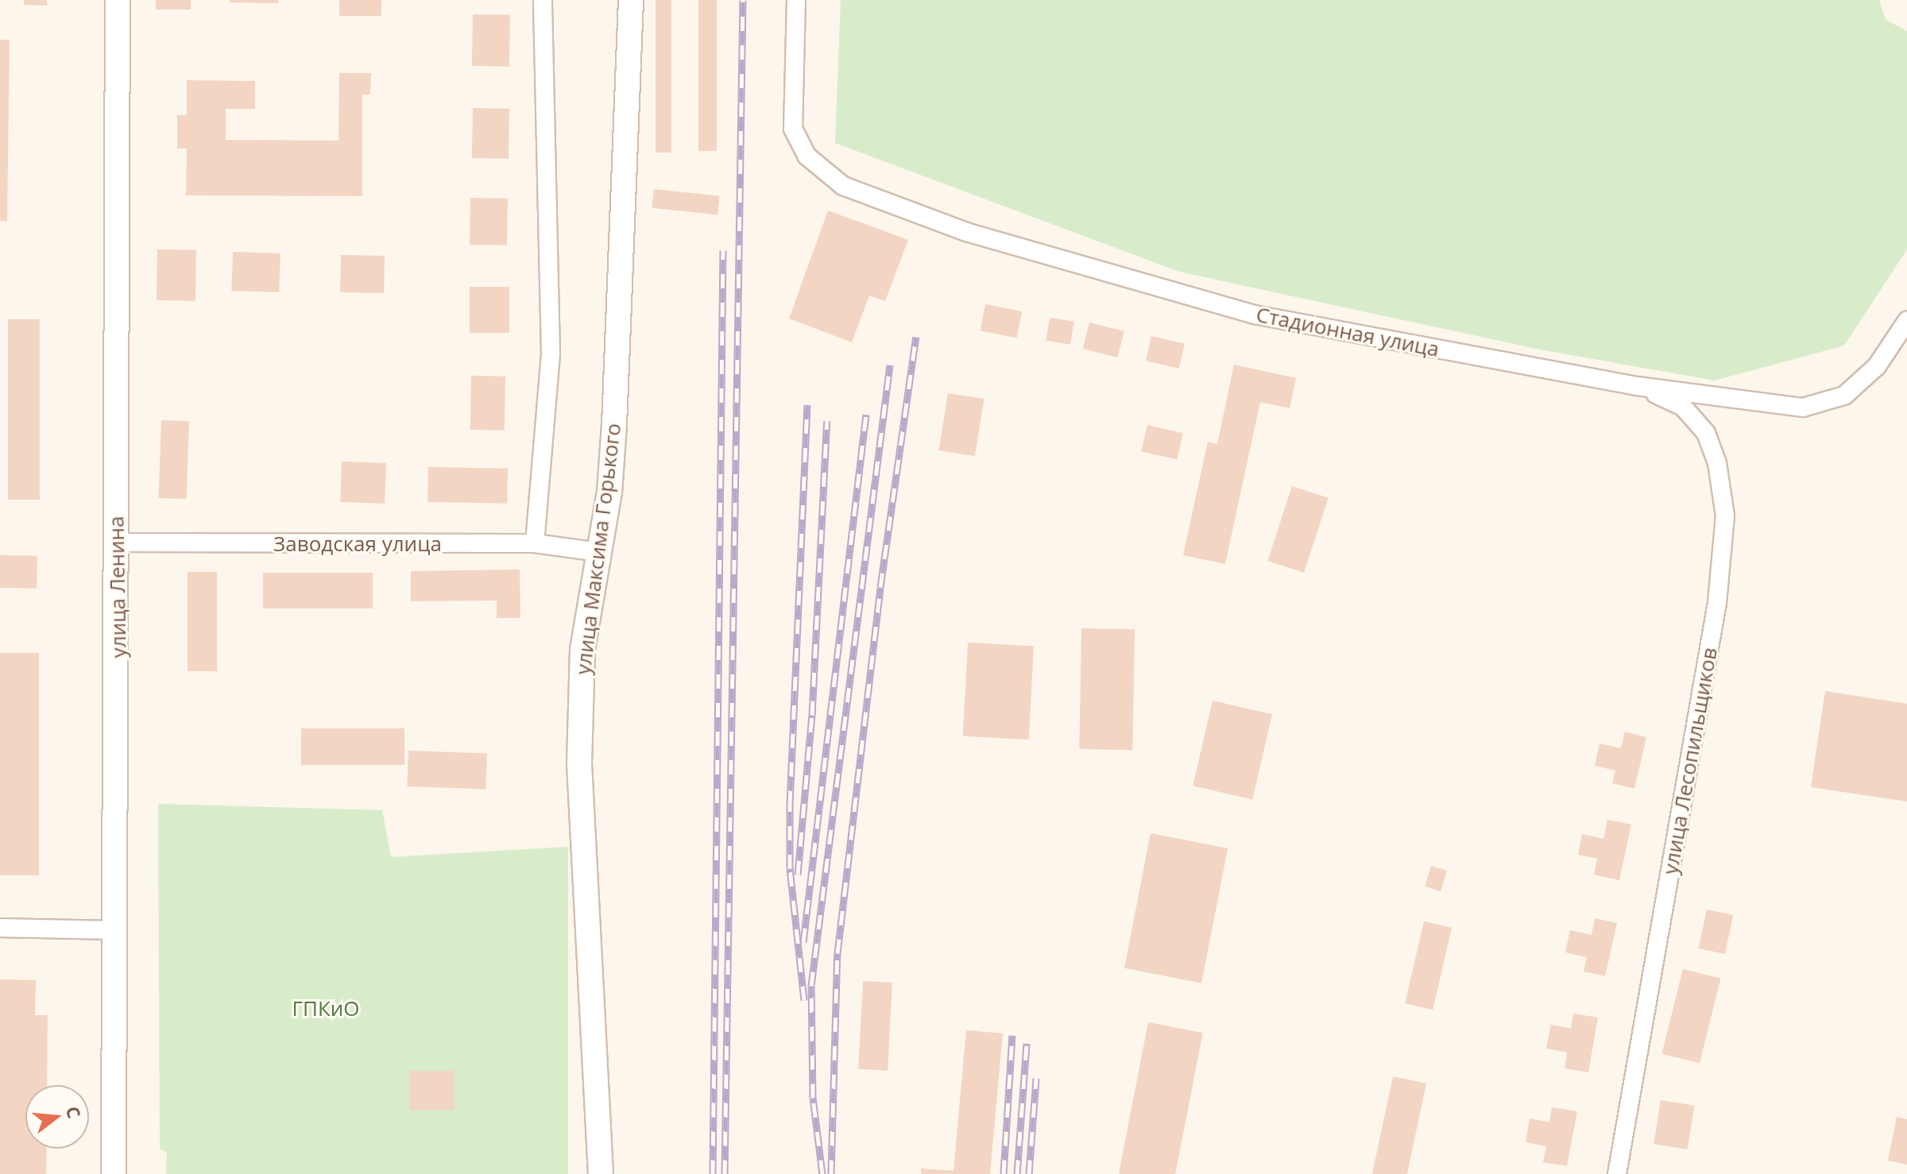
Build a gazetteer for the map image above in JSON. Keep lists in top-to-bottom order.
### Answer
{
  "streets": {
    "street": [
      "Стадионная улица",
      "Заводская улица",
      "улица Максима Горького",
      "улица Ленина",
      "улица Лесопильщиков"
    ]
  },
  "crossings": [
    ["Стадионная улица", "улица Лесопильщиков"],
    ["Заводская улица", "улица Максима Горького"],
    ["Заводская улица", "улица Ленина"]
  ],
  "parks": ["ГПКиО"],
  "north": "right"
}
